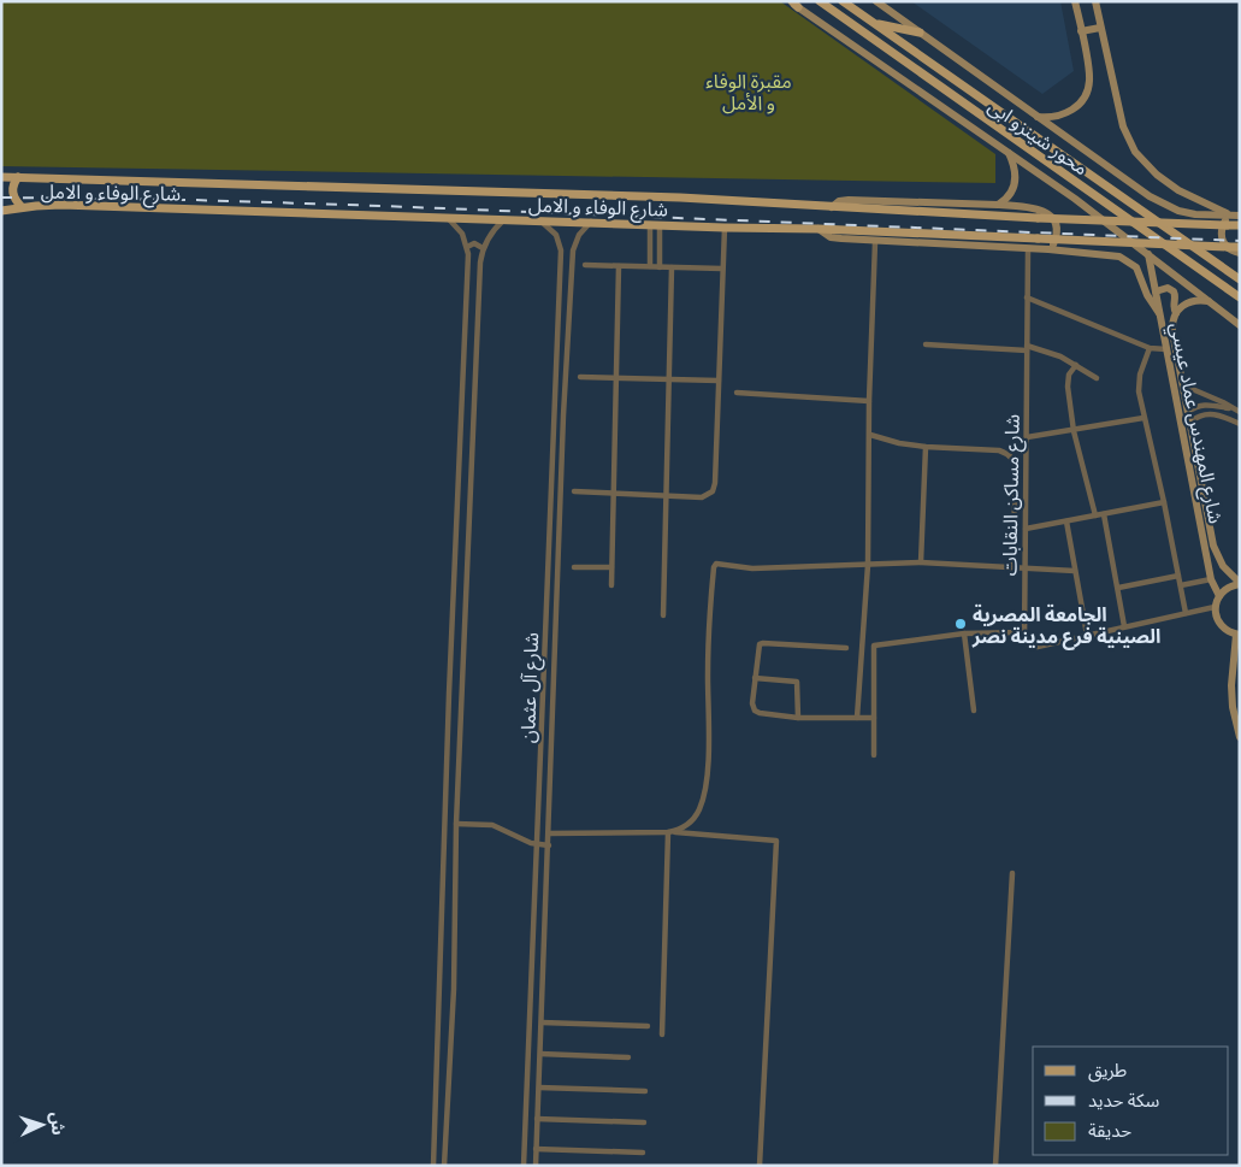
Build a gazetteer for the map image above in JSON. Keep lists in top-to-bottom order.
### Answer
{
  "streets": {
    "main road": ["محور شينزو ابى", "شارع الوفاء و الامل"],
    "street": ["شارع المهندس عماد عيسي", "شارع مساكن النقابات", "شارع آل عثمان"]
  },
  "crossings": [
    ["شارع الوفاء و الامل", "شارع المهندس عماد عيسي"],
    ["شارع الوفاء و الامل", "شارع مساكن النقابات"]
  ],
  "parks": ["مقبرة الوفاء و الأمل"],
  "places": ["الجامعة المصرية الصينية فرع مدينة نصر"],
  "legend": ["طريق", "سكة حديد", "حديقة"],
  "north": "right"
}
